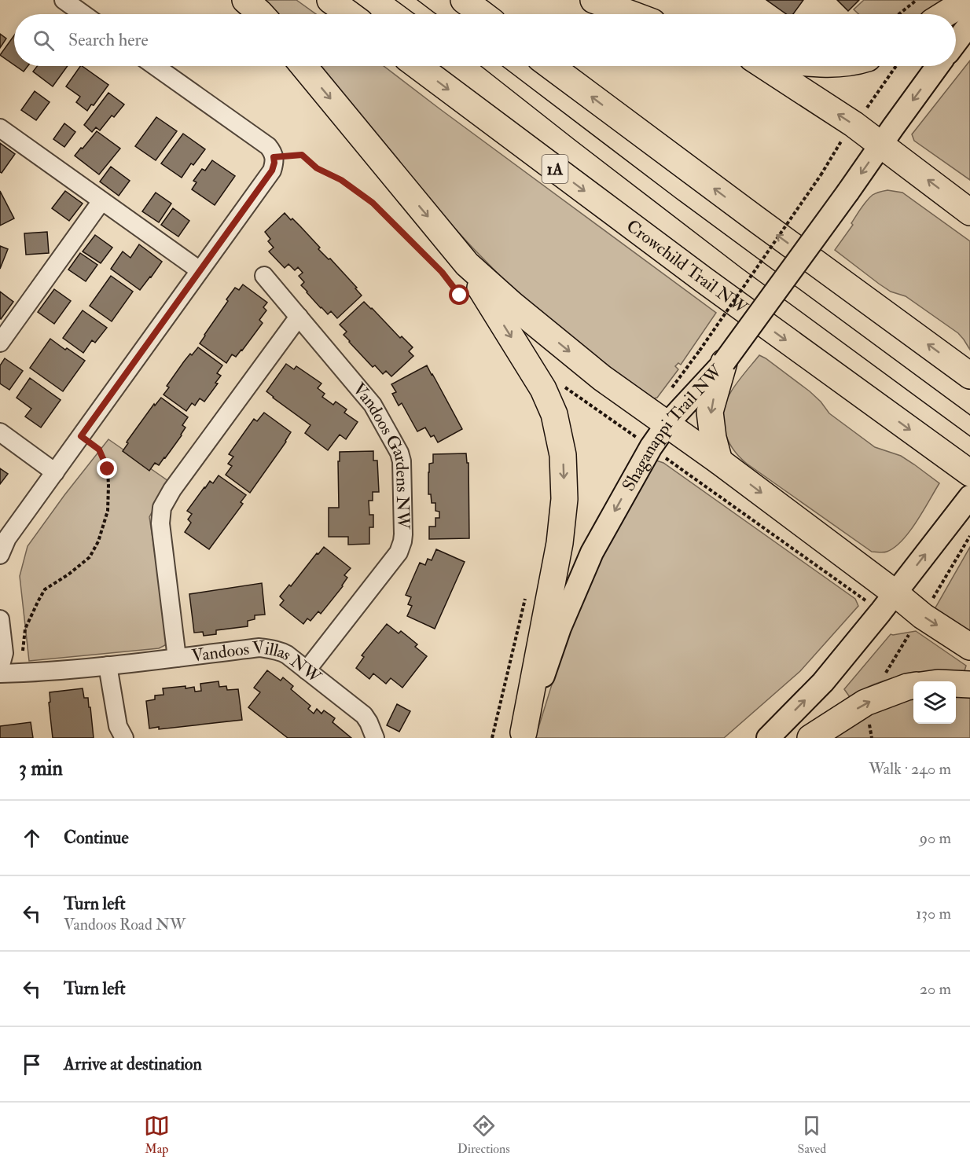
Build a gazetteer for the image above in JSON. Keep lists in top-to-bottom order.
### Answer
{
  "streets": {
    "highway": ["1A", "Crowchild Trail NW"],
    "main road": ["Shaganappi Trail NW"],
    "street": ["Vandoos Gardens NW", "Vandoos Villas NW"]
  },
  "crossings": [
    ["Vandoos Gardens NW", "Vandoos Villas NW"]
  ],
  "one_way": ["Shaganappi Trail NW"],
  "page": {
    "search": "Search here",
    "heading": ["3 min", "Walk · 240 m"],
    "list": [
      ["Continue", "90 m"],
      ["Turn left", "Vandoos Road NW", "130 m"],
      ["Turn left", "20 m"],
      "Arrive at destination"
    ],
    "nav": ["Map", "Directions", "Saved"]
  }
}
